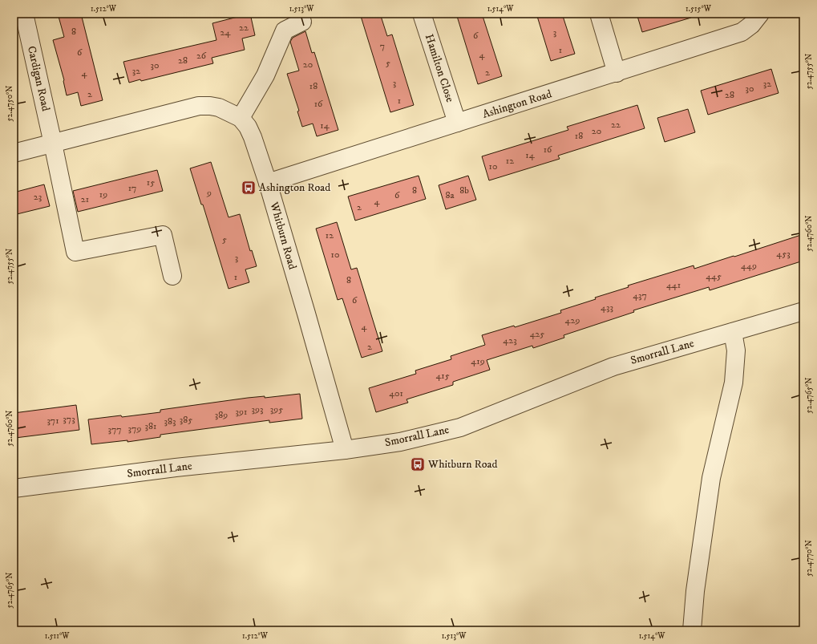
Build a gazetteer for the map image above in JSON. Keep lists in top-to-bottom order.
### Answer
{
  "streets": {
    "street": [
      "Hamilton Close",
      "Cardigan Road",
      "Ashington Road",
      "Whitburn Road",
      "Smorrall Lane"
    ]
  },
  "crossings": [
    ["Hamilton Close", "Ashington Road"],
    ["Cardigan Road", "Whitburn Road"],
    ["Ashington Road", "Whitburn Road"],
    ["Whitburn Road", "Smorrall Lane"]
  ],
  "places": {
    "bus stop": ["Ashington Road", "Whitburn Road"]
  },
  "house_numbers": [
    "22",
    "8",
    "24",
    "3",
    "6",
    "7",
    "1",
    "6",
    "4",
    "26",
    "28",
    "5",
    "20",
    "30",
    "32",
    "2",
    "4",
    "3",
    "32",
    "18",
    "30",
    "2",
    "28",
    "1",
    "16",
    "22",
    "14",
    "20",
    "18",
    "16",
    "14",
    "12",
    "10",
    "15",
    "17",
    "8",
    "8b",
    "9",
    "19",
    "6",
    "8a",
    "23",
    "21",
    "4",
    "2",
    "12",
    "5",
    "453",
    "10",
    "3",
    "449",
    "445",
    "1",
    "8",
    "441",
    "437",
    "6",
    "433",
    "429",
    "4",
    "425",
    "423",
    "2",
    "419",
    "415",
    "401",
    "393",
    "395",
    "391",
    "389",
    "373",
    "385",
    "371",
    "383",
    "381",
    "379",
    "377"
  ],
  "coordinates": [
    "1.512°W",
    "1.513°W",
    "1.514°W",
    "1.515°W",
    "52.4755°N",
    "52.4750°N",
    "52.4760°N",
    "52.4765°N",
    "52.4770°N",
    "1.511°W"
  ]
}
